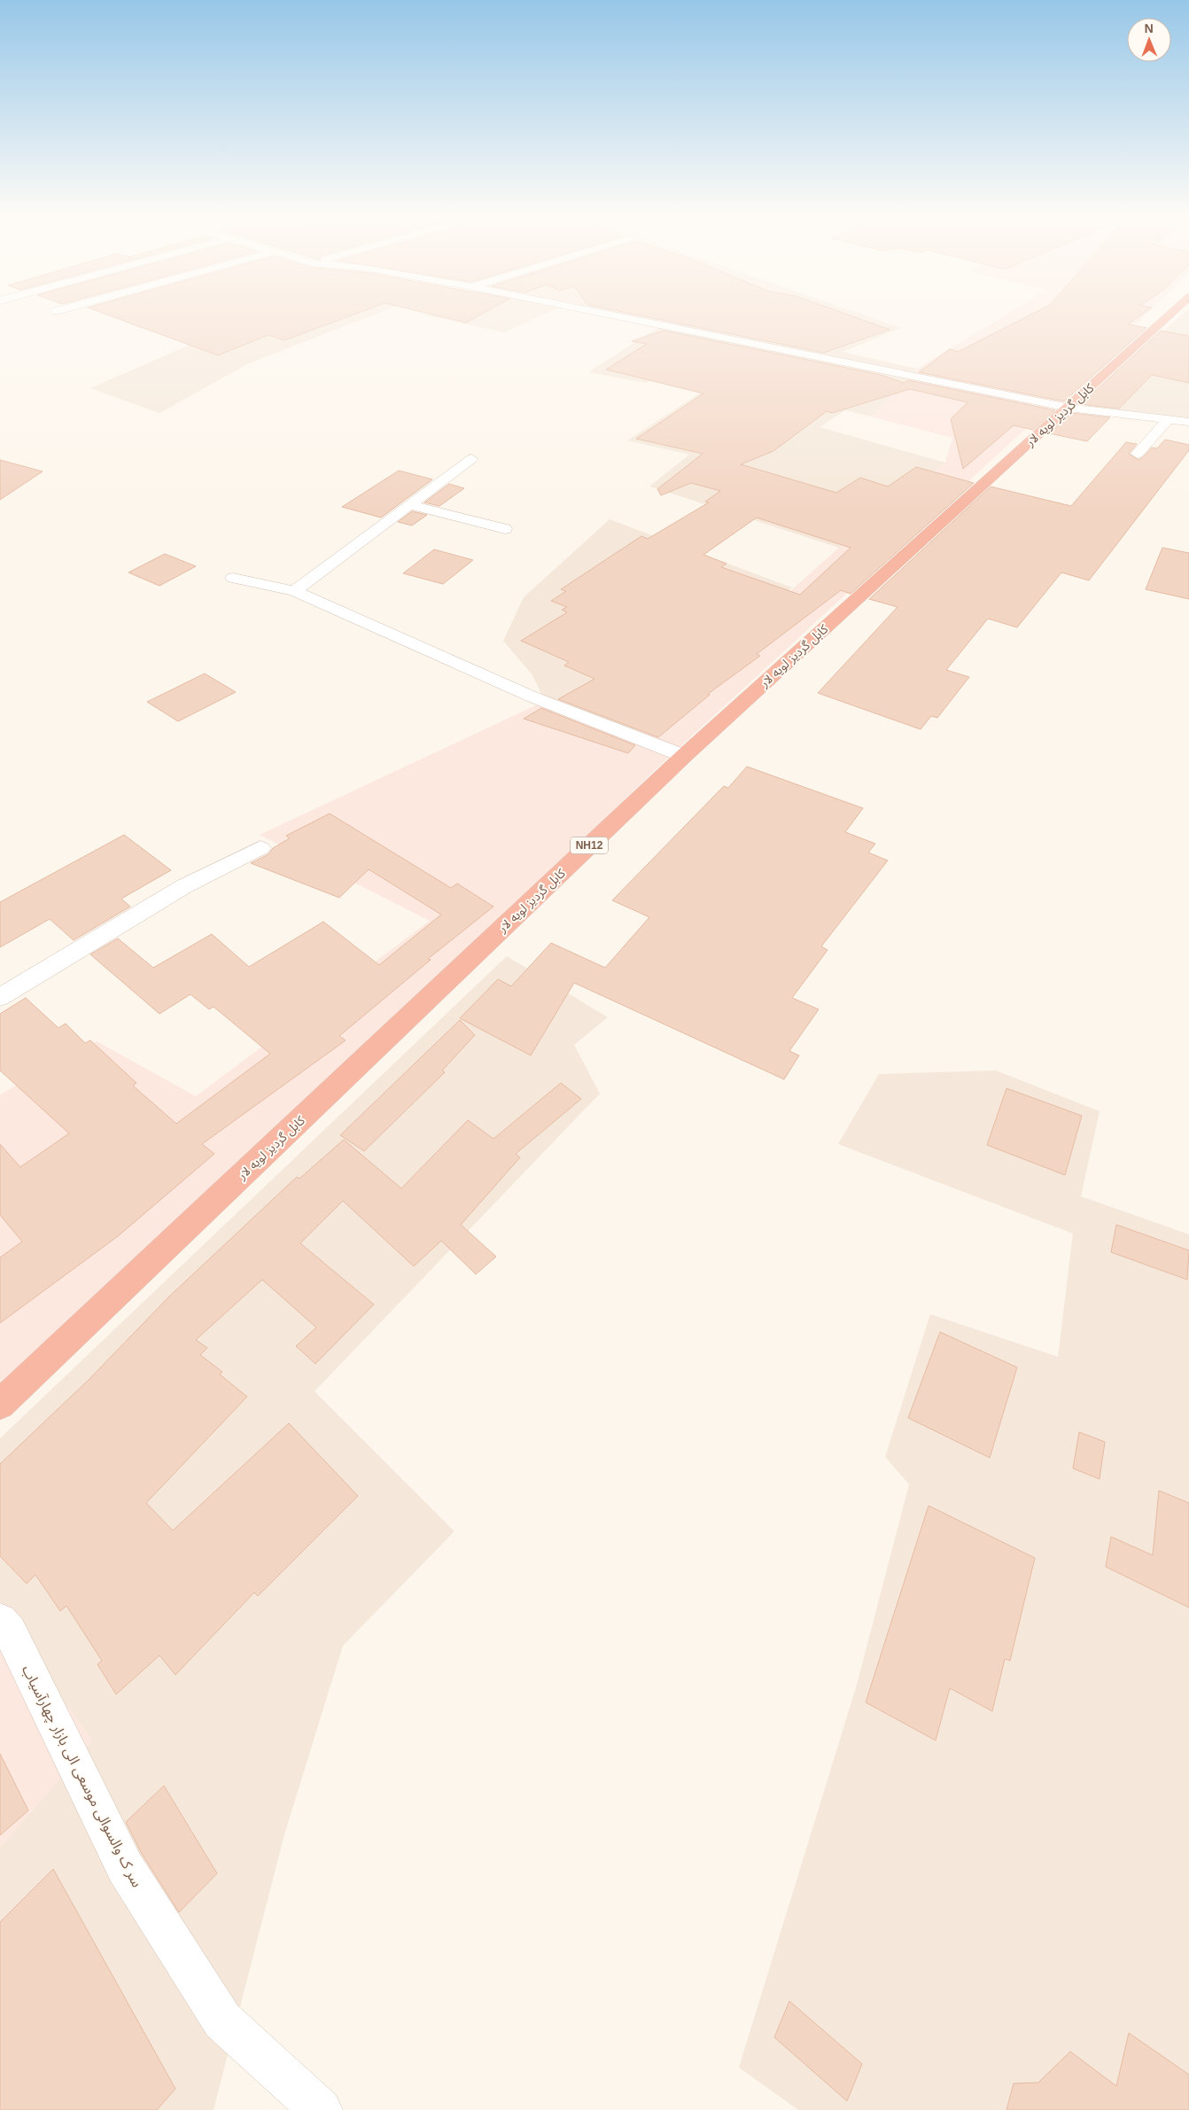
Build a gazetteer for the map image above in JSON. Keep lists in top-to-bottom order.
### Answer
{
  "streets": {
    "highway": ["کابل گردیز لویه لار", "NH12"],
    "street": ["سر ک والسوالی موسعی الی بازار چهارآسیاب"]
  },
  "north": "top"
}
